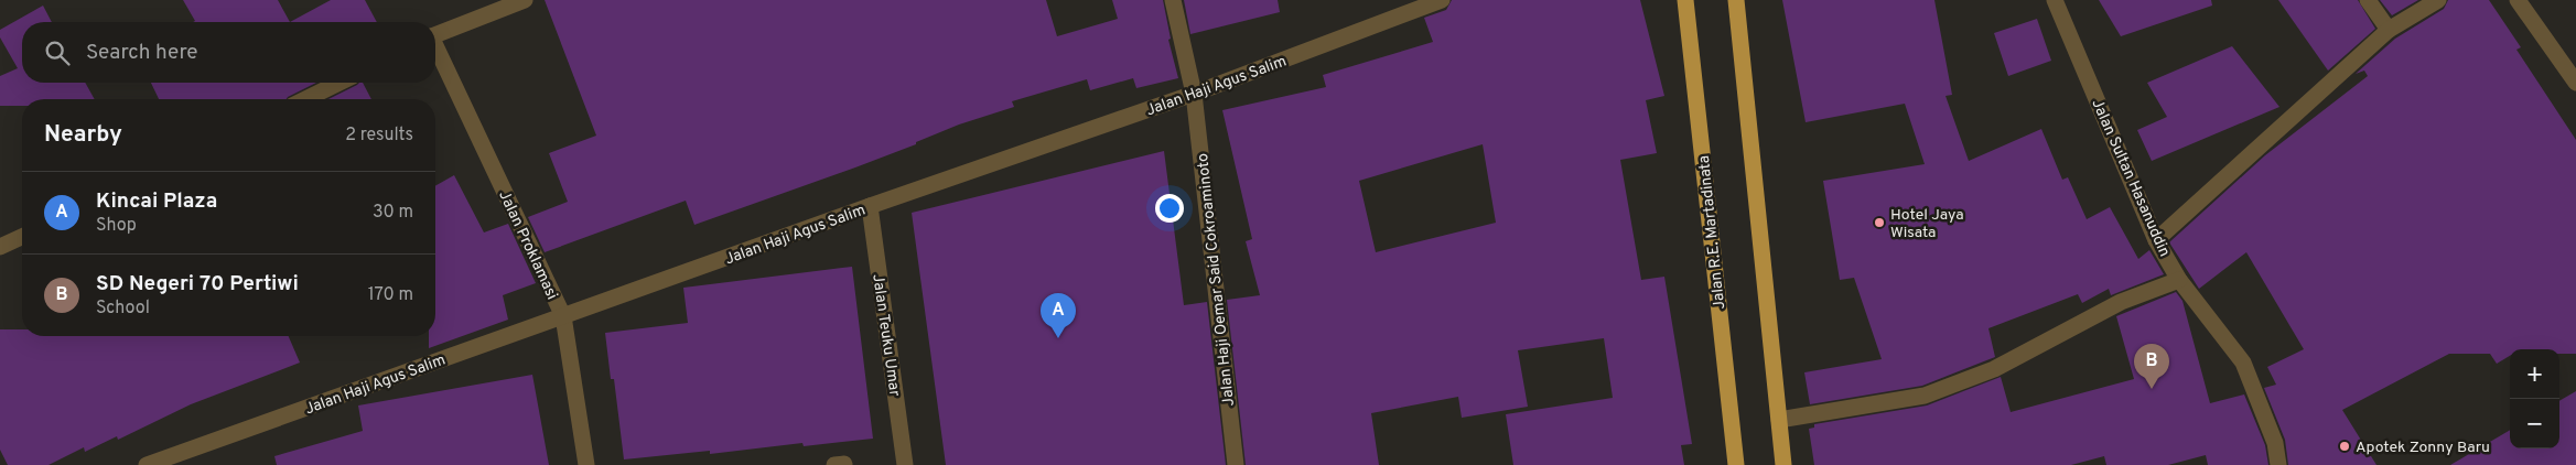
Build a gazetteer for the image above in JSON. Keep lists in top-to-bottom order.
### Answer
{
  "streets": {
    "highway": ["Jalan R.E. Martadinata"],
    "street": [
      "Jalan Haji Agus Salim",
      "Jalan Sultan Hasanuddin",
      "Jalan Proklamasi",
      "Jalan Haji Oemar Said Cokroaminoto",
      "Jalan Teuku Umar"
    ]
  },
  "crossings": [
    ["Jalan Haji Agus Salim", "Jalan Proklamasi"],
    ["Jalan Haji Agus Salim", "Jalan Haji Oemar Said Cokroaminoto"],
    ["Jalan Haji Agus Salim", "Jalan Teuku Umar"]
  ],
  "places": ["Hotel Jaya Wisata", "Apotek Zonny Baru"],
  "page": {
    "search": "Search here",
    "heading": ["Nearby", "2 results"],
    "list": [
      {
        "mark": "A",
        "name": "Kincai Plaza",
        "note": "Shop",
        "value": "30 m"
      },
      {
        "mark": "B",
        "name": "SD Negeri 70 Pertiwi",
        "note": "School",
        "value": "170 m"
      }
    ],
    "pins": ["A", "B"],
    "map_buttons": ["+", "−"]
  }
}
